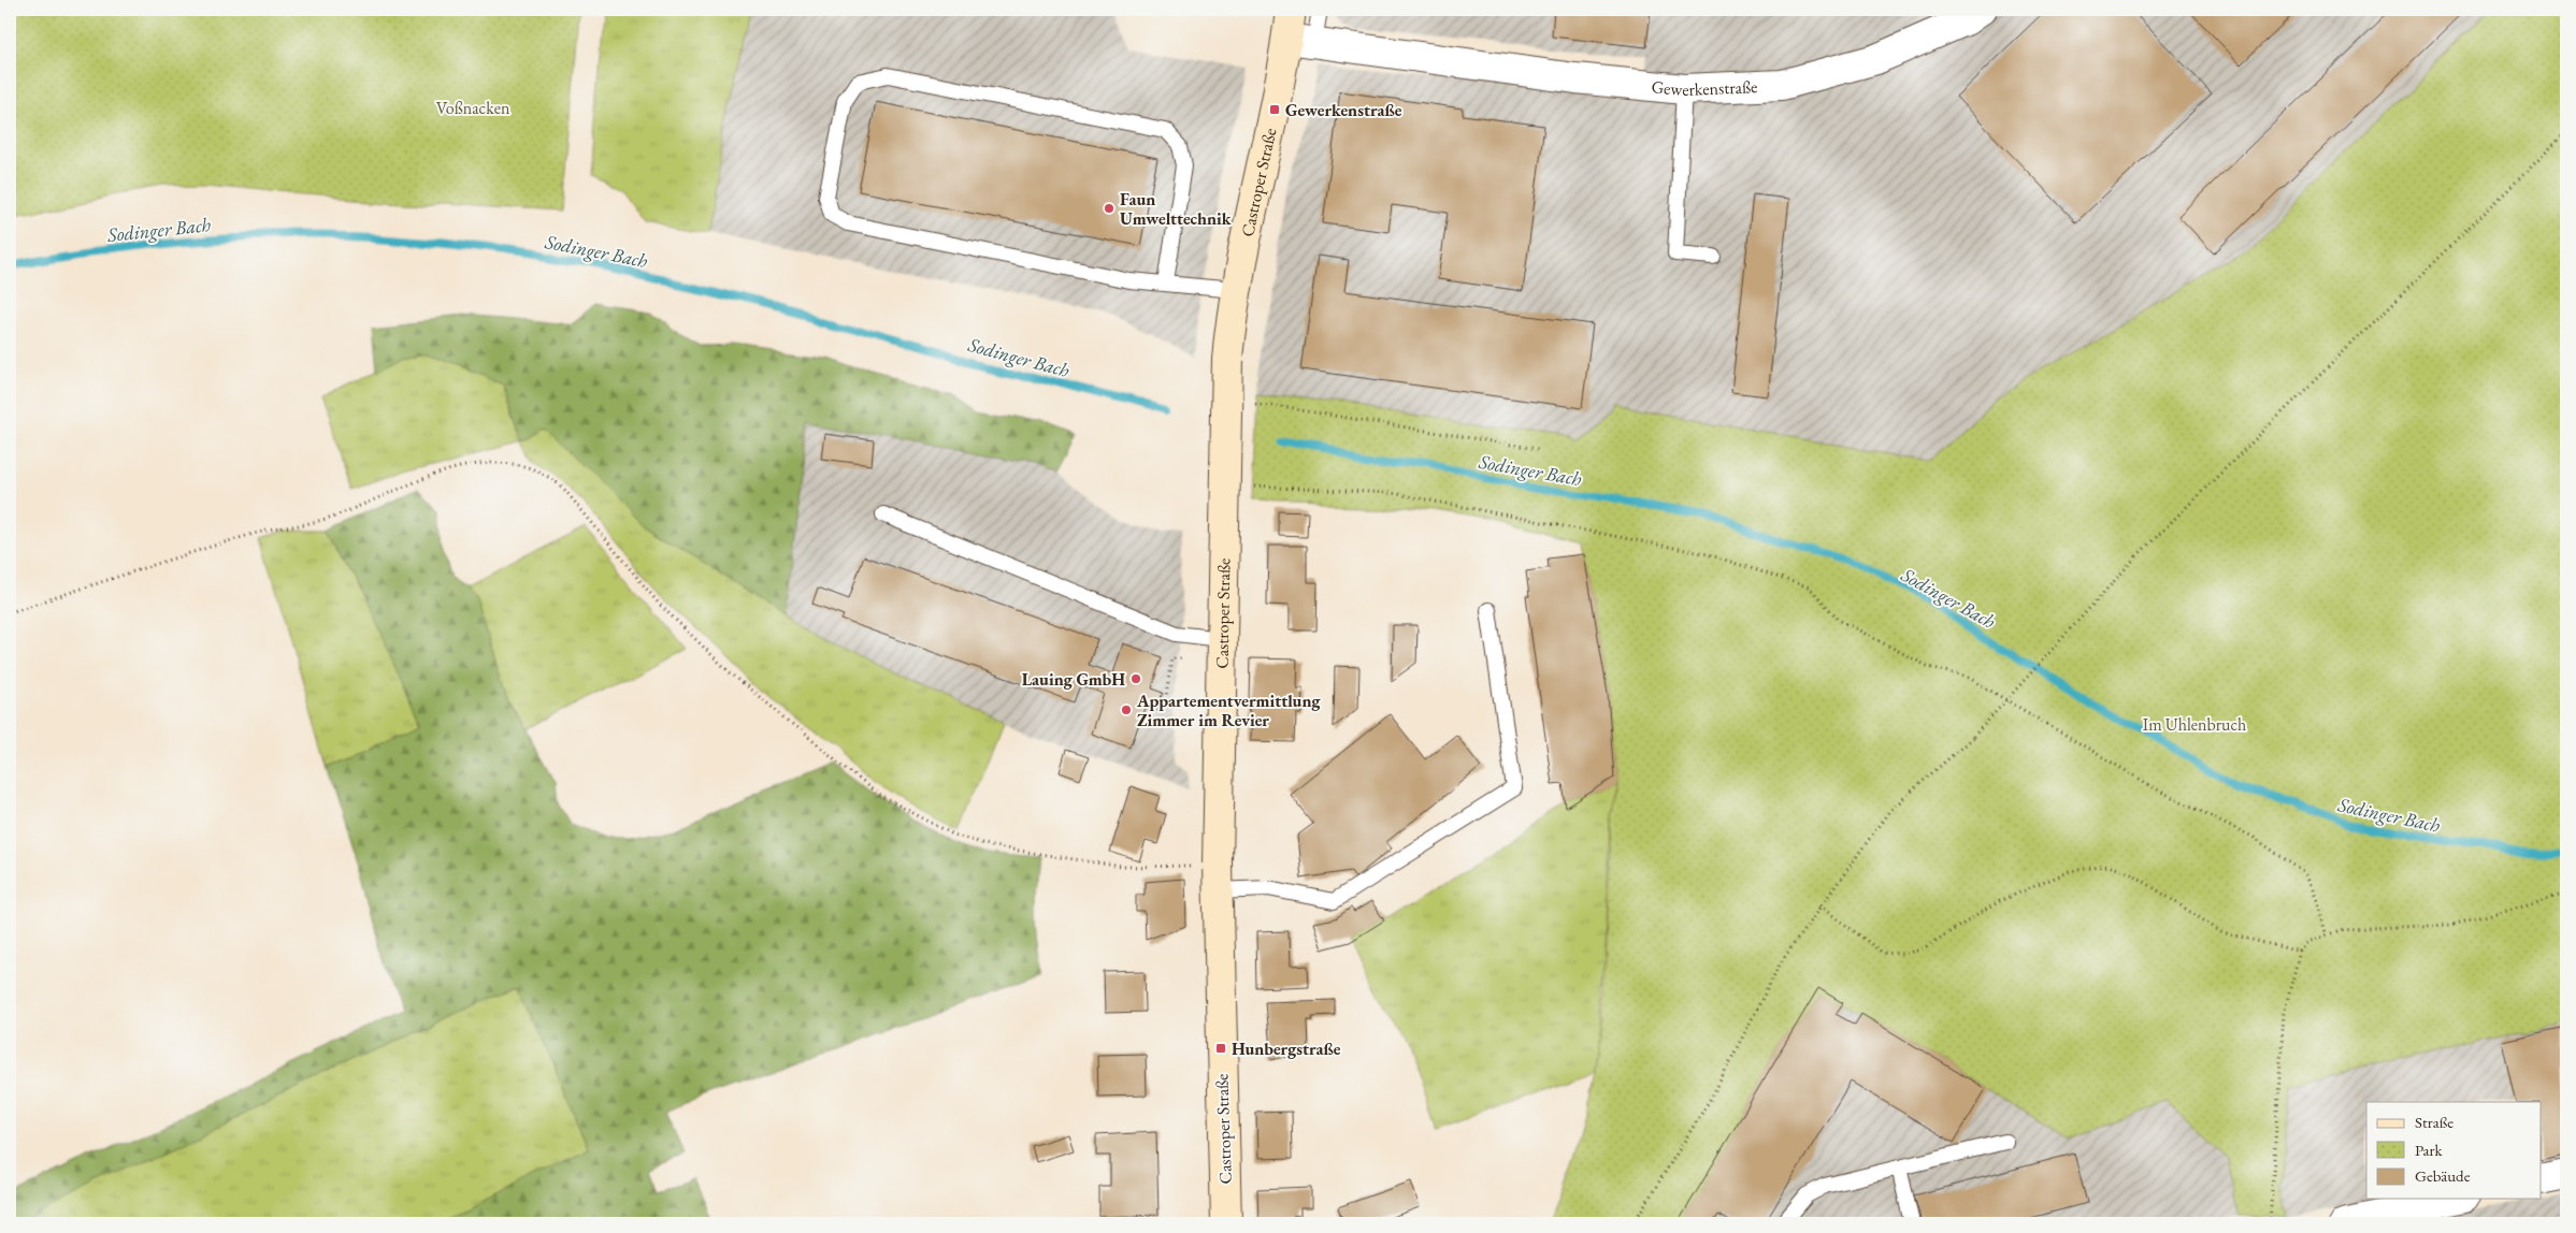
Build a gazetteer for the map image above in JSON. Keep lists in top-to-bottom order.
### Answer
{
  "streets": {
    "main road": ["Castroper Straße"],
    "street": ["Gewerkenstraße"]
  },
  "crossings": [
    ["Gewerkenstraße", "Castroper Straße"]
  ],
  "water": ["Sodinger Bach"],
  "parks": ["Voßnacken", "Im Uhlenbruch"],
  "places": {
    "transit": ["Gewerkenstraße", "Hunbergstraße"],
    "other": ["Faun Umwelttechnik", "Lauing GmbH", "Appartementvermittlung Zimmer im Revier"]
  },
  "legend": ["Straße", "Park", "Gebäude"]
}
